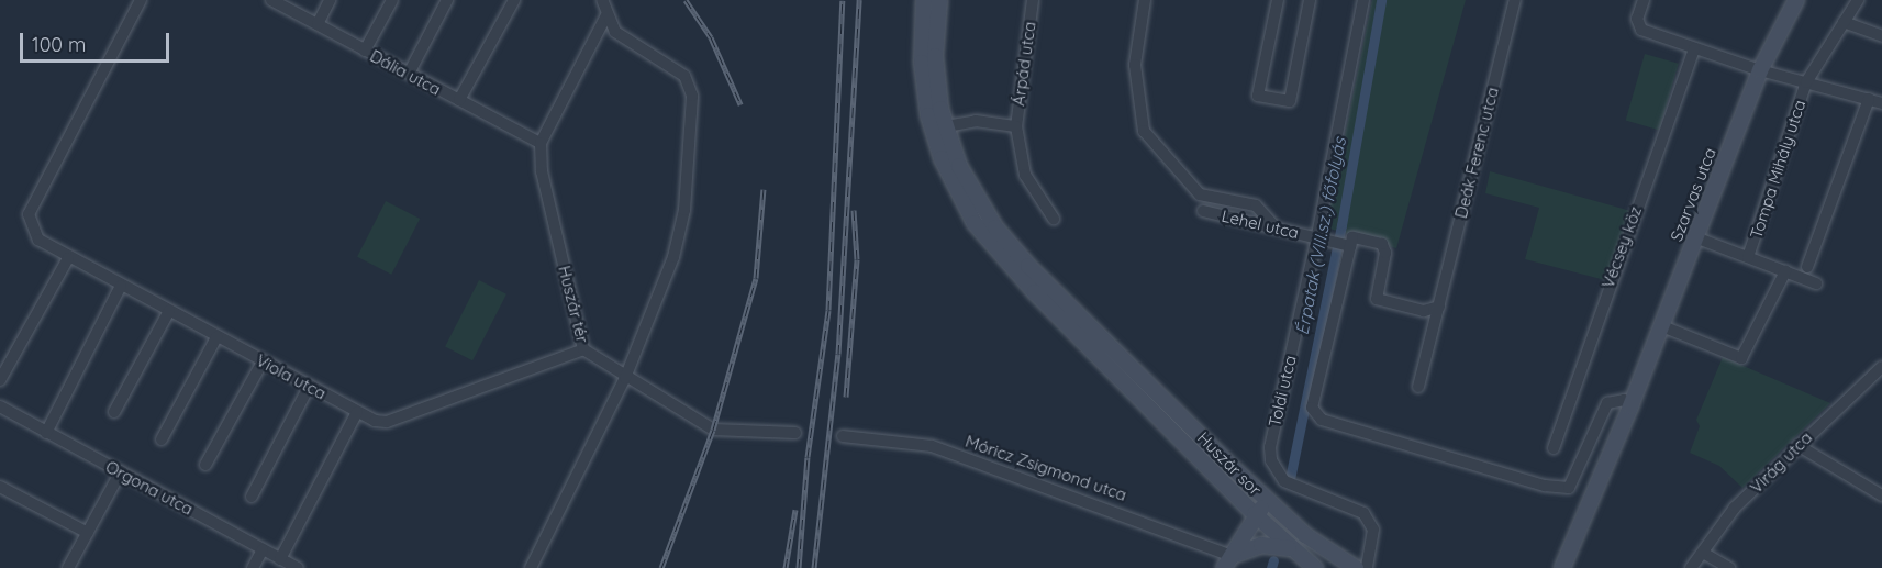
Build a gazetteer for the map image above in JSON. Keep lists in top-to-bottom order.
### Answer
{
  "streets": {
    "main road": ["Szarvas utca", "Huszár sor"],
    "street": [
      "Árpád utca",
      "Dália utca",
      "Deák Ferenc utca",
      "Tompa Mihály utca",
      "Lehel utca",
      "Vécsey köz",
      "Huszár tér",
      "Viola utca",
      "Toldi utca",
      "Virág utca",
      "Móricz Zsigmond utca",
      "Orgona utca"
    ]
  },
  "crossings": [
    ["Árpád utca", "Huszár sor"],
    ["Dália utca", "Huszár tér"],
    ["Tompa Mihály utca", "Szarvas utca"],
    ["Szarvas utca", "Toldi utca"],
    ["Lehel utca", "Toldi utca"],
    ["Huszár tér", "Viola utca"]
  ],
  "water": ["Érpatak (VIII.sz.) főfolyás"],
  "scale_bar": "100 m"
}
